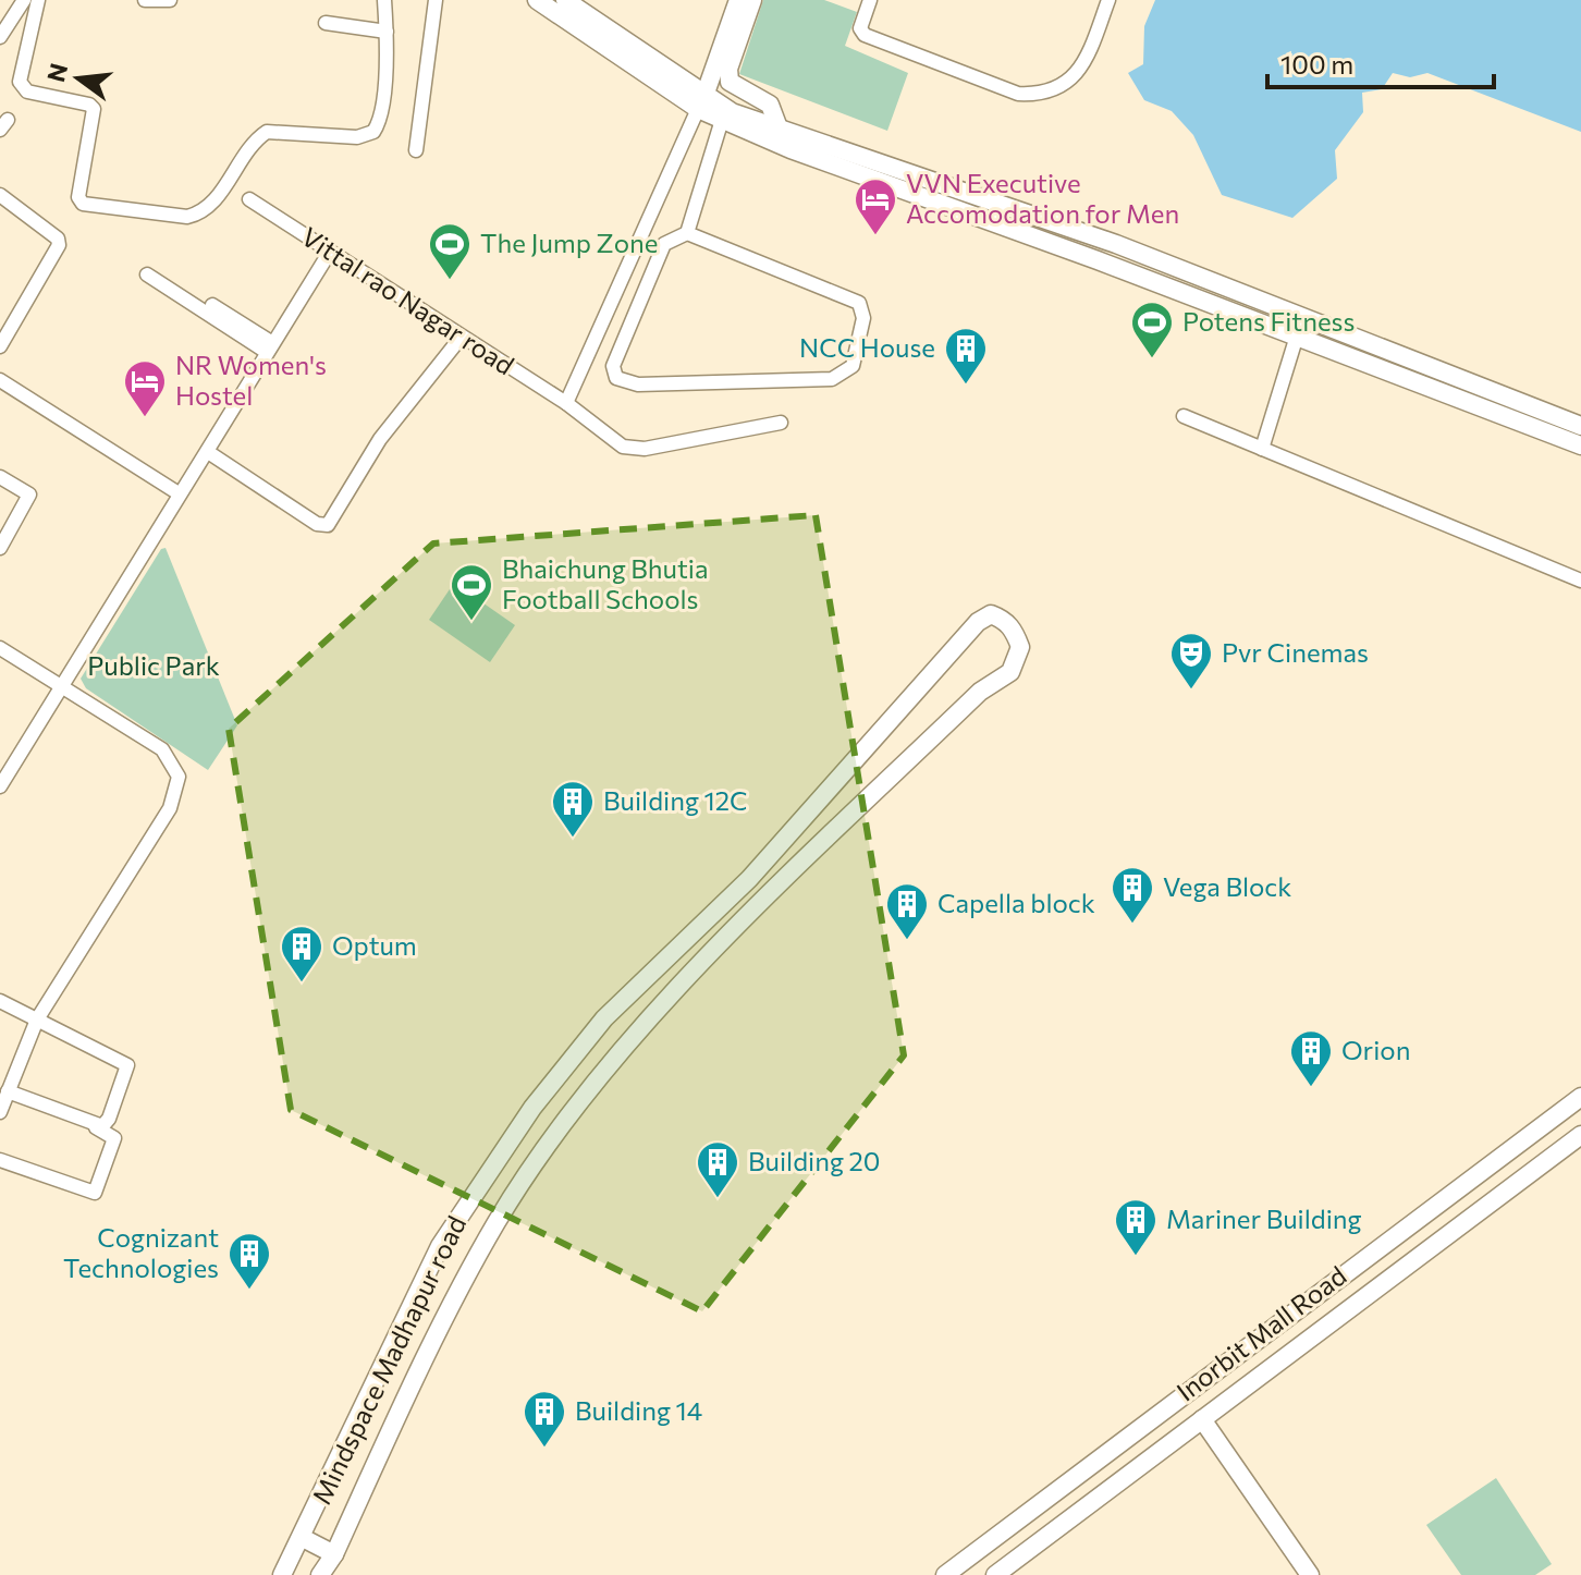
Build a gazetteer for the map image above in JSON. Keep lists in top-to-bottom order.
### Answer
{
  "streets": {
    "main road": ["Inorbit Mall Road", "Mindspace Madhapur road"],
    "street": ["Vittal rao Nagar road"]
  },
  "parks": ["Public Park"],
  "places": {
    "hotel": ["VVN Executive Accomodation for Men", "NR Women's Hostel"],
    "sports": ["The Jump Zone", "Potens Fitness", "Bhaichung Bhutia Football Schools"],
    "building": [
      "NCC House",
      "Building 12C",
      "Vega Block",
      "Capella block",
      "Optum",
      "Orion",
      "Building 20",
      "Mariner Building",
      "Cognizant Technologies",
      "Building 14"
    ],
    "theatre": ["Pvr Cinemas"]
  },
  "scale_bar": "100 m",
  "north": "left"
}
